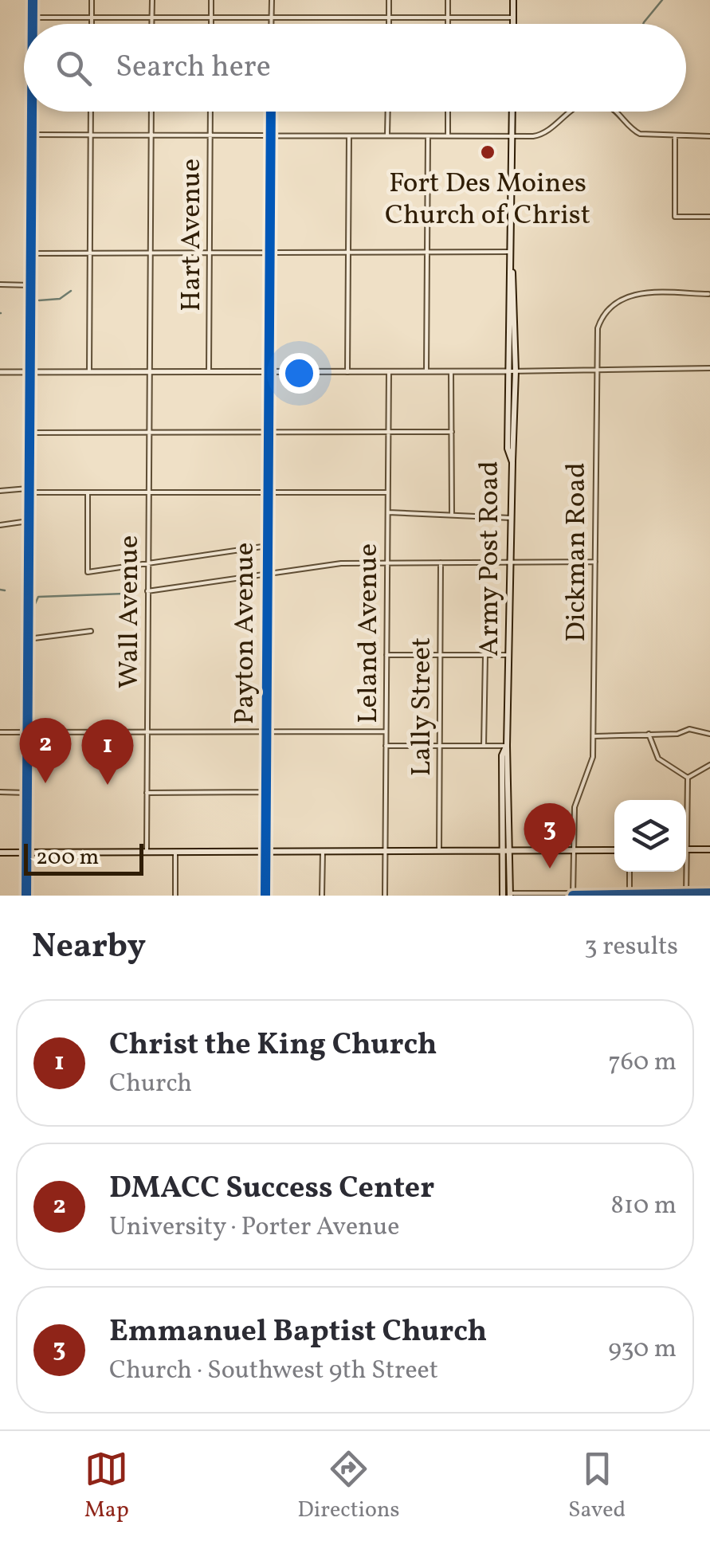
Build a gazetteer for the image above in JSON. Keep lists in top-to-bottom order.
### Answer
{
  "streets": {
    "main road": ["Army Post Road"],
    "street": [
      "Hart Avenue",
      "Dickman Road",
      "Wall Avenue",
      "Payton Avenue",
      "Leland Avenue",
      "Lally Street"
    ]
  },
  "places": ["Fort Des Moines Church of Christ"],
  "scale_bar": "200 m",
  "page": {
    "search": "Search here",
    "pins": ["2", "1", "3"],
    "scale": "200 m",
    "heading": ["Nearby", "3 results"],
    "list": [
      {
        "mark": "1",
        "name": "Christ the King Church",
        "note": "Church",
        "value": "760 m"
      },
      {
        "mark": "2",
        "name": "DMACC Success Center",
        "note": "University · Porter Avenue",
        "value": "810 m"
      },
      {
        "mark": "3",
        "name": "Emmanuel Baptist Church",
        "note": "Church · Southwest 9th Street",
        "value": "930 m"
      }
    ],
    "nav": ["Map", "Directions", "Saved"]
  }
}
